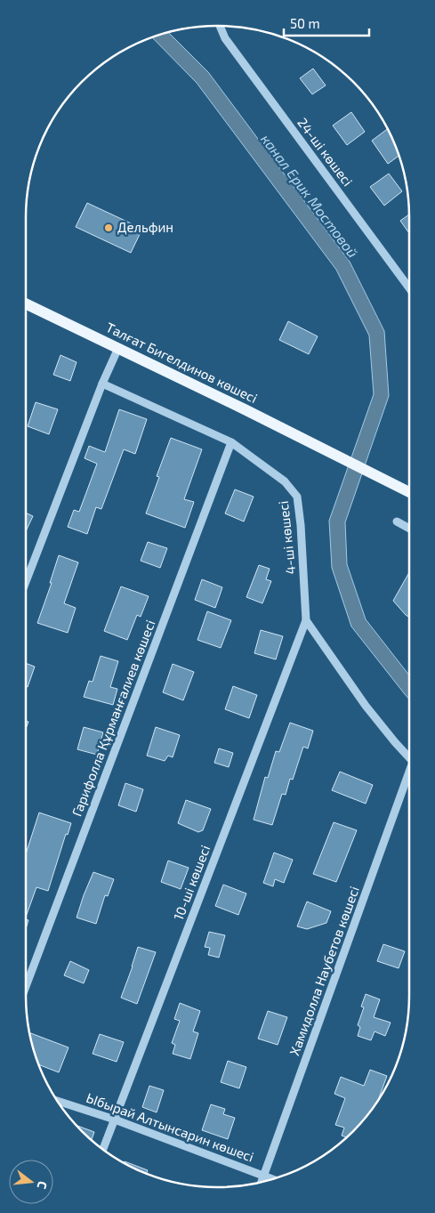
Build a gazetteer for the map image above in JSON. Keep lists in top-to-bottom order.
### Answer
{
  "streets": {
    "main road": ["Талғат Бигелдинов көшесі"],
    "street": [
      "24-ші көшесі",
      "4-ші көшесі",
      "Гарифолла Құрманғалиев көшесі",
      "10-ші көшесі",
      "Хамидолла Наубетов көшесі",
      "Ыбырай Алтынсарин көшесі"
    ]
  },
  "crossings": [
    ["4-ші көшесі", "Гарифолла Құрманғалиев көшесі"],
    ["4-ші көшесі", "10-ші көшесі"],
    ["10-ші көшесі", "Ыбырай Алтынсарин көшесі"],
    ["Хамидолла Наубетов көшесі", "Ыбырай Алтынсарин көшесі"]
  ],
  "water": ["канал Ерик Мостовой"],
  "places": ["Дельфин"],
  "scale_bar": "50 m",
  "north": "right"
}
